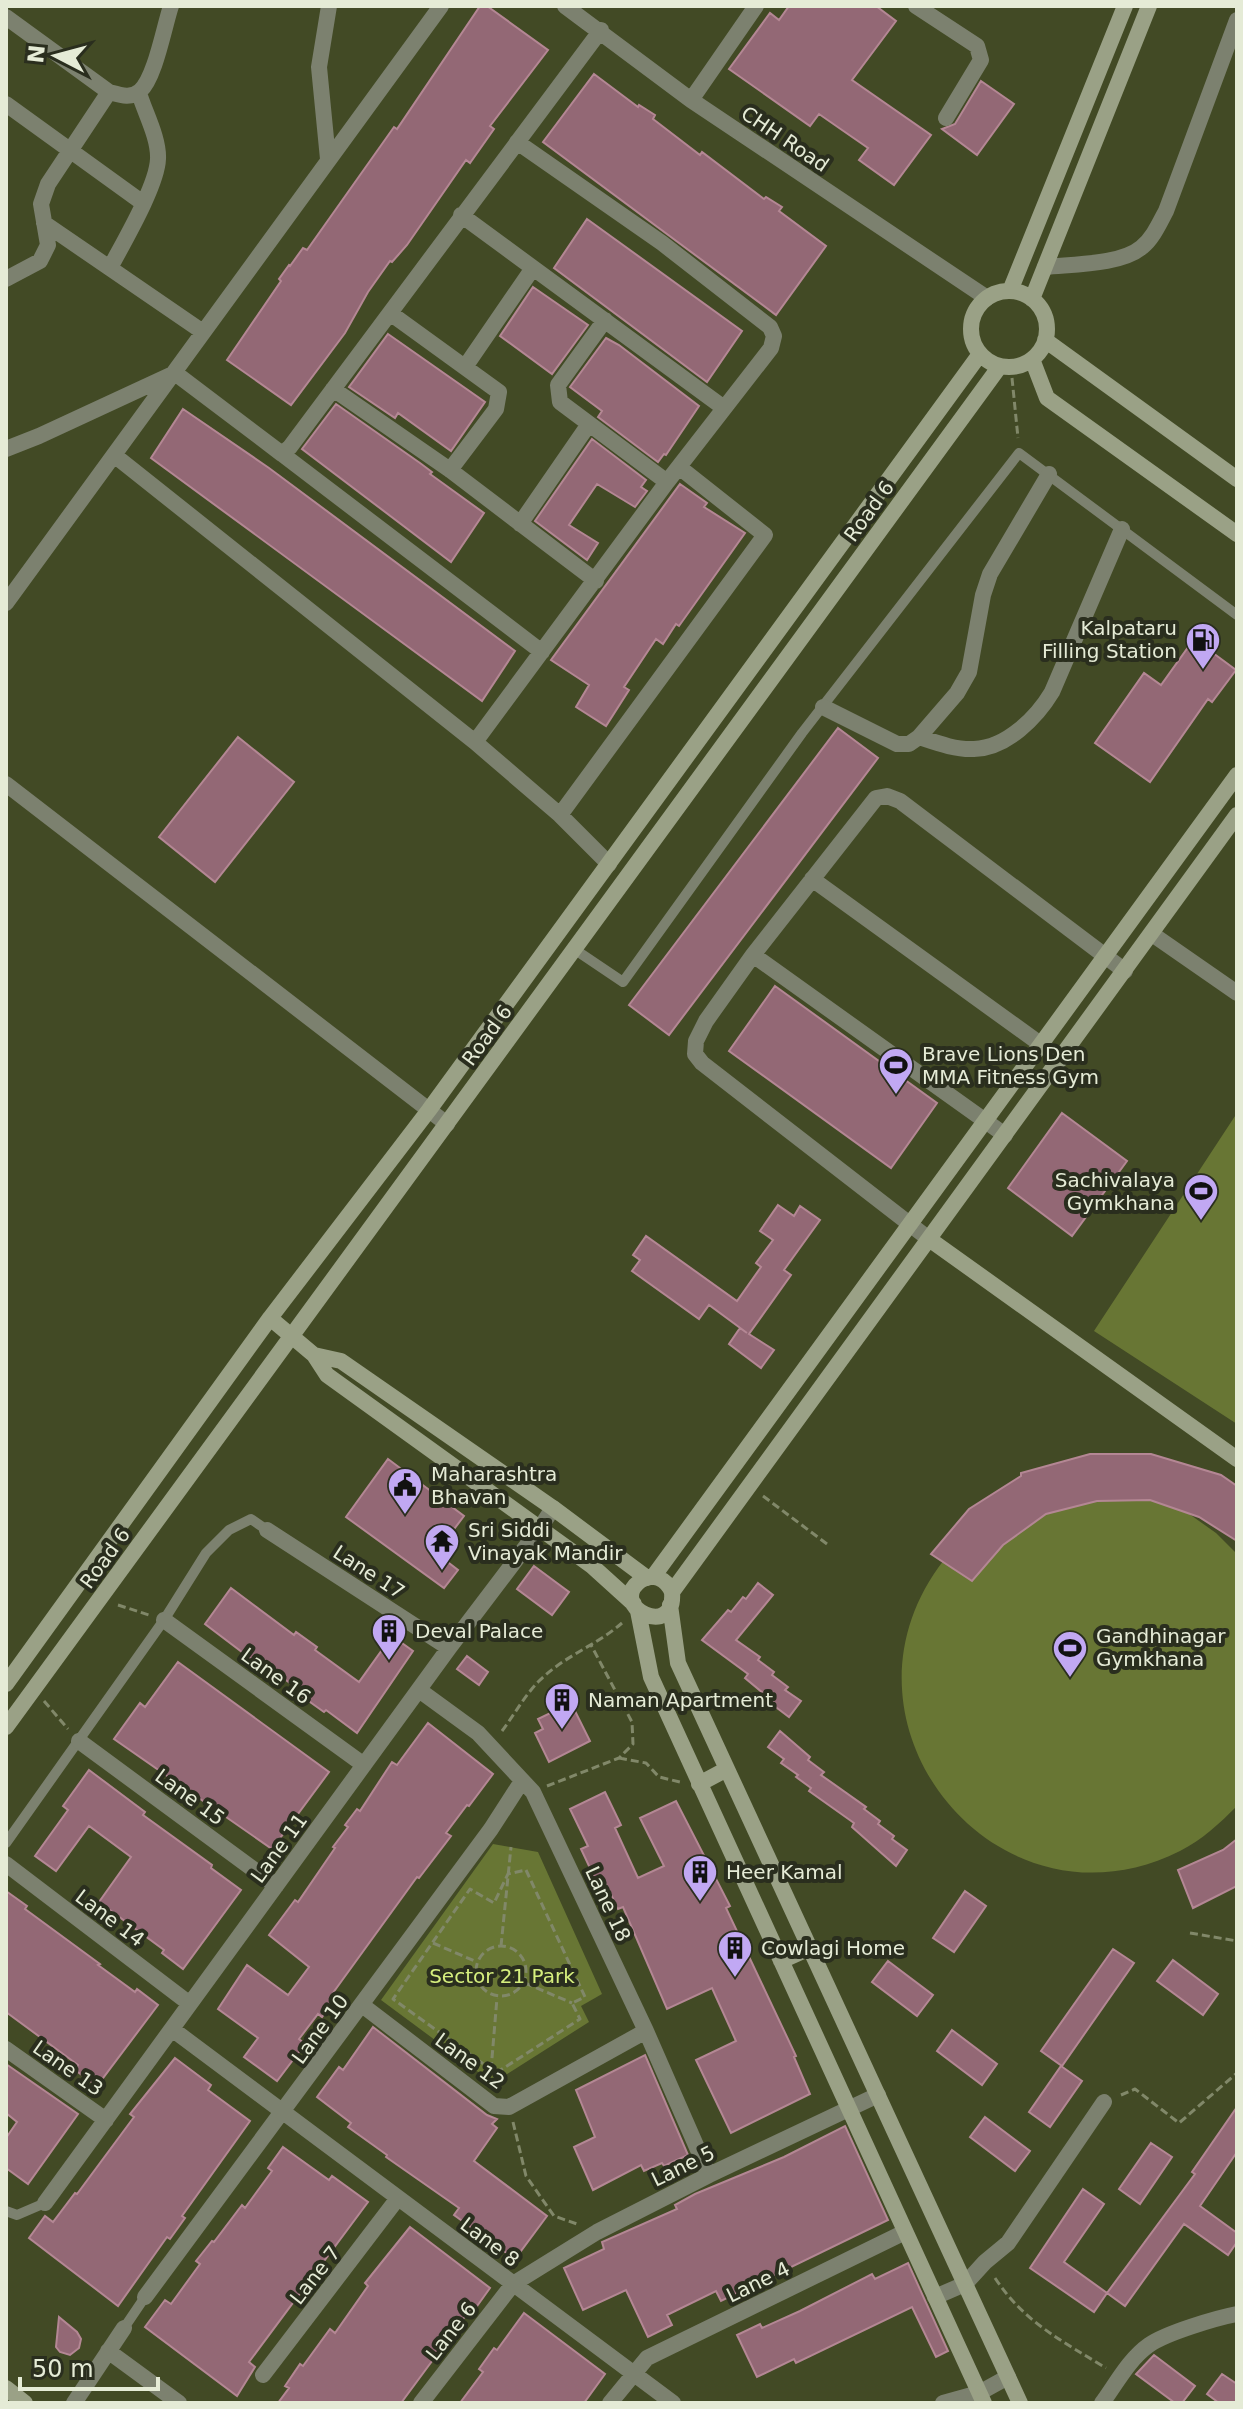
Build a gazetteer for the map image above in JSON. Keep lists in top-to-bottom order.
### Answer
{
  "streets": {
    "street": [
      "CHH Road",
      "Road 6",
      "Lane 17",
      "Lane 16",
      "Lane 15",
      "Lane 11",
      "Lane 18",
      "Lane 14",
      "Lane 10",
      "Lane 12",
      "Lane 13",
      "Lane 5",
      "Lane 8",
      "Lane 7",
      "Lane 4",
      "Lane 6"
    ]
  },
  "crossings": [
    ["CHH Road", "Road 6"],
    ["Lane 17", "Lane 11"],
    ["Lane 16", "Lane 11"],
    ["Lane 15", "Lane 11"],
    ["Lane 11", "Lane 18"],
    ["Lane 11", "Lane 14"],
    ["Lane 11", "Lane 13"],
    ["Lane 18", "Lane 10"],
    ["Lane 18", "Lane 12"],
    ["Lane 18", "Lane 5"],
    ["Lane 10", "Lane 12"],
    ["Lane 10", "Lane 8"],
    ["Lane 5", "Lane 8"],
    ["Lane 5", "Lane 6"],
    ["Lane 8", "Lane 7"],
    ["Lane 8", "Lane 4"],
    ["Lane 8", "Lane 6"]
  ],
  "parks": ["Sector 21 Park"],
  "places": {
    "fuel station": ["Kalpataru Filling Station"],
    "sports": ["Brave Lions Den MMA Fitness Gym", "Sachivalaya Gymkhana", "Gandhinagar Gymkhana"],
    "public building": ["Maharashtra Bhavan"],
    "temple": ["Sri Siddi Vinayak Mandir"],
    "building": [
      "Deval Palace",
      "Naman Apartment",
      "Heer Kamal",
      "Cowlagi Home"
    ]
  },
  "scale_bar": "50 m",
  "north": "left"
}
